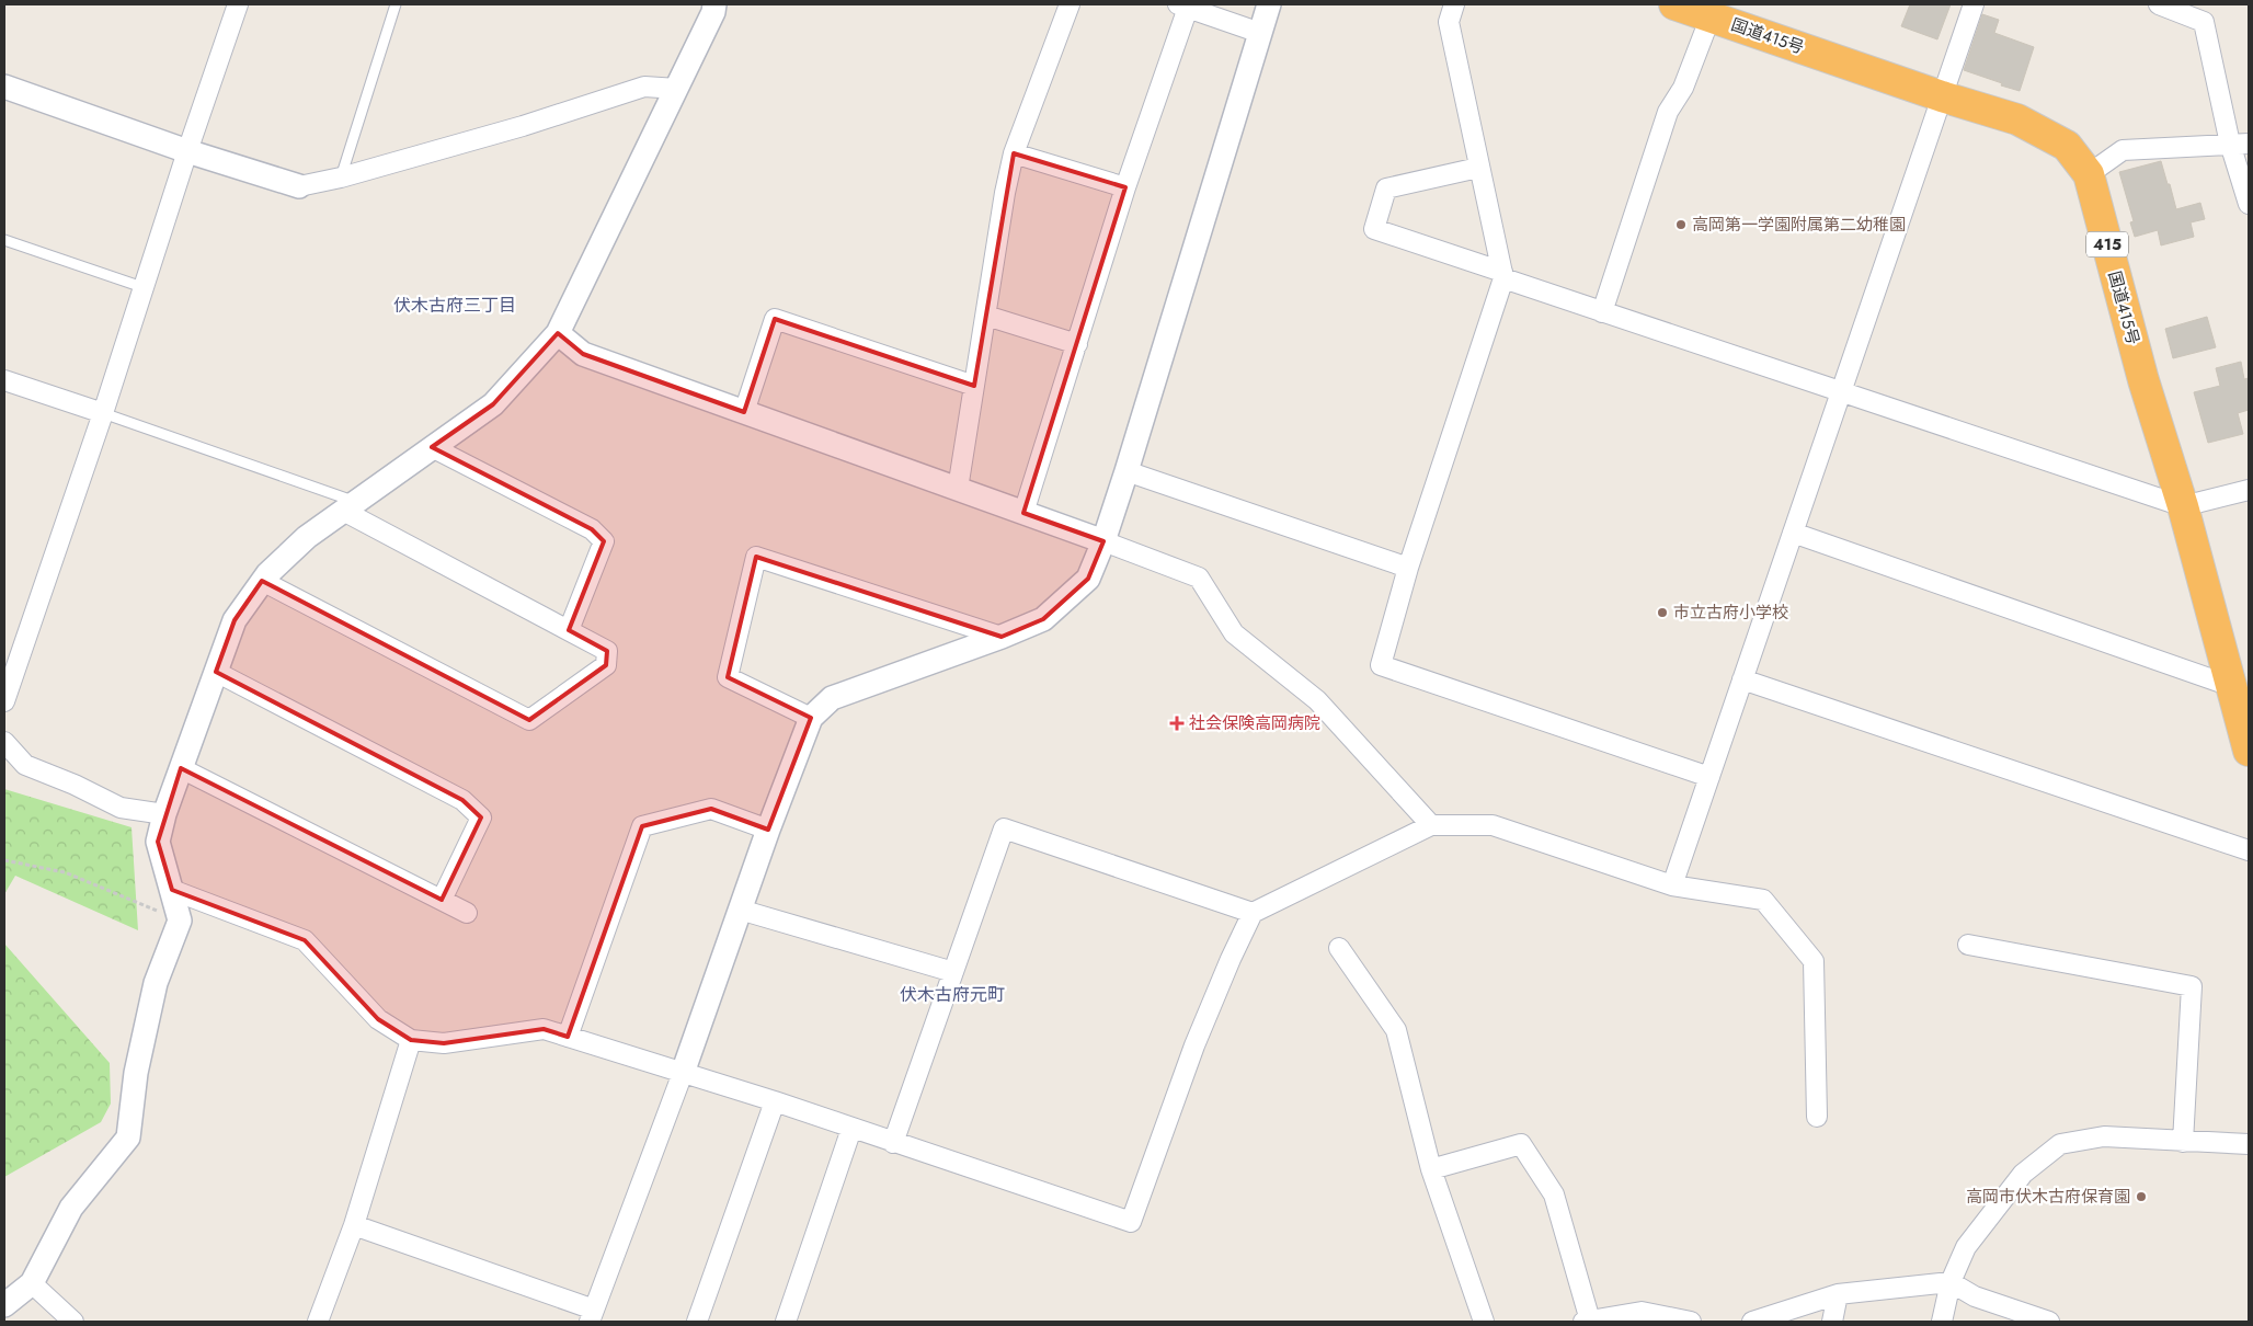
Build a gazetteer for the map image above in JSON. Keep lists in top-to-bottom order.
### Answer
{
  "streets": {
    "highway": ["国道415号", "415"]
  },
  "districts": ["伏木古府三丁目", "伏木古府元町"],
  "places": {
    "other": ["高岡第一学園附属第二幼稚園", "市立古府小学校", "高岡市伏木古府保育園"],
    "health": ["社会保険高岡病院"]
  }
}
